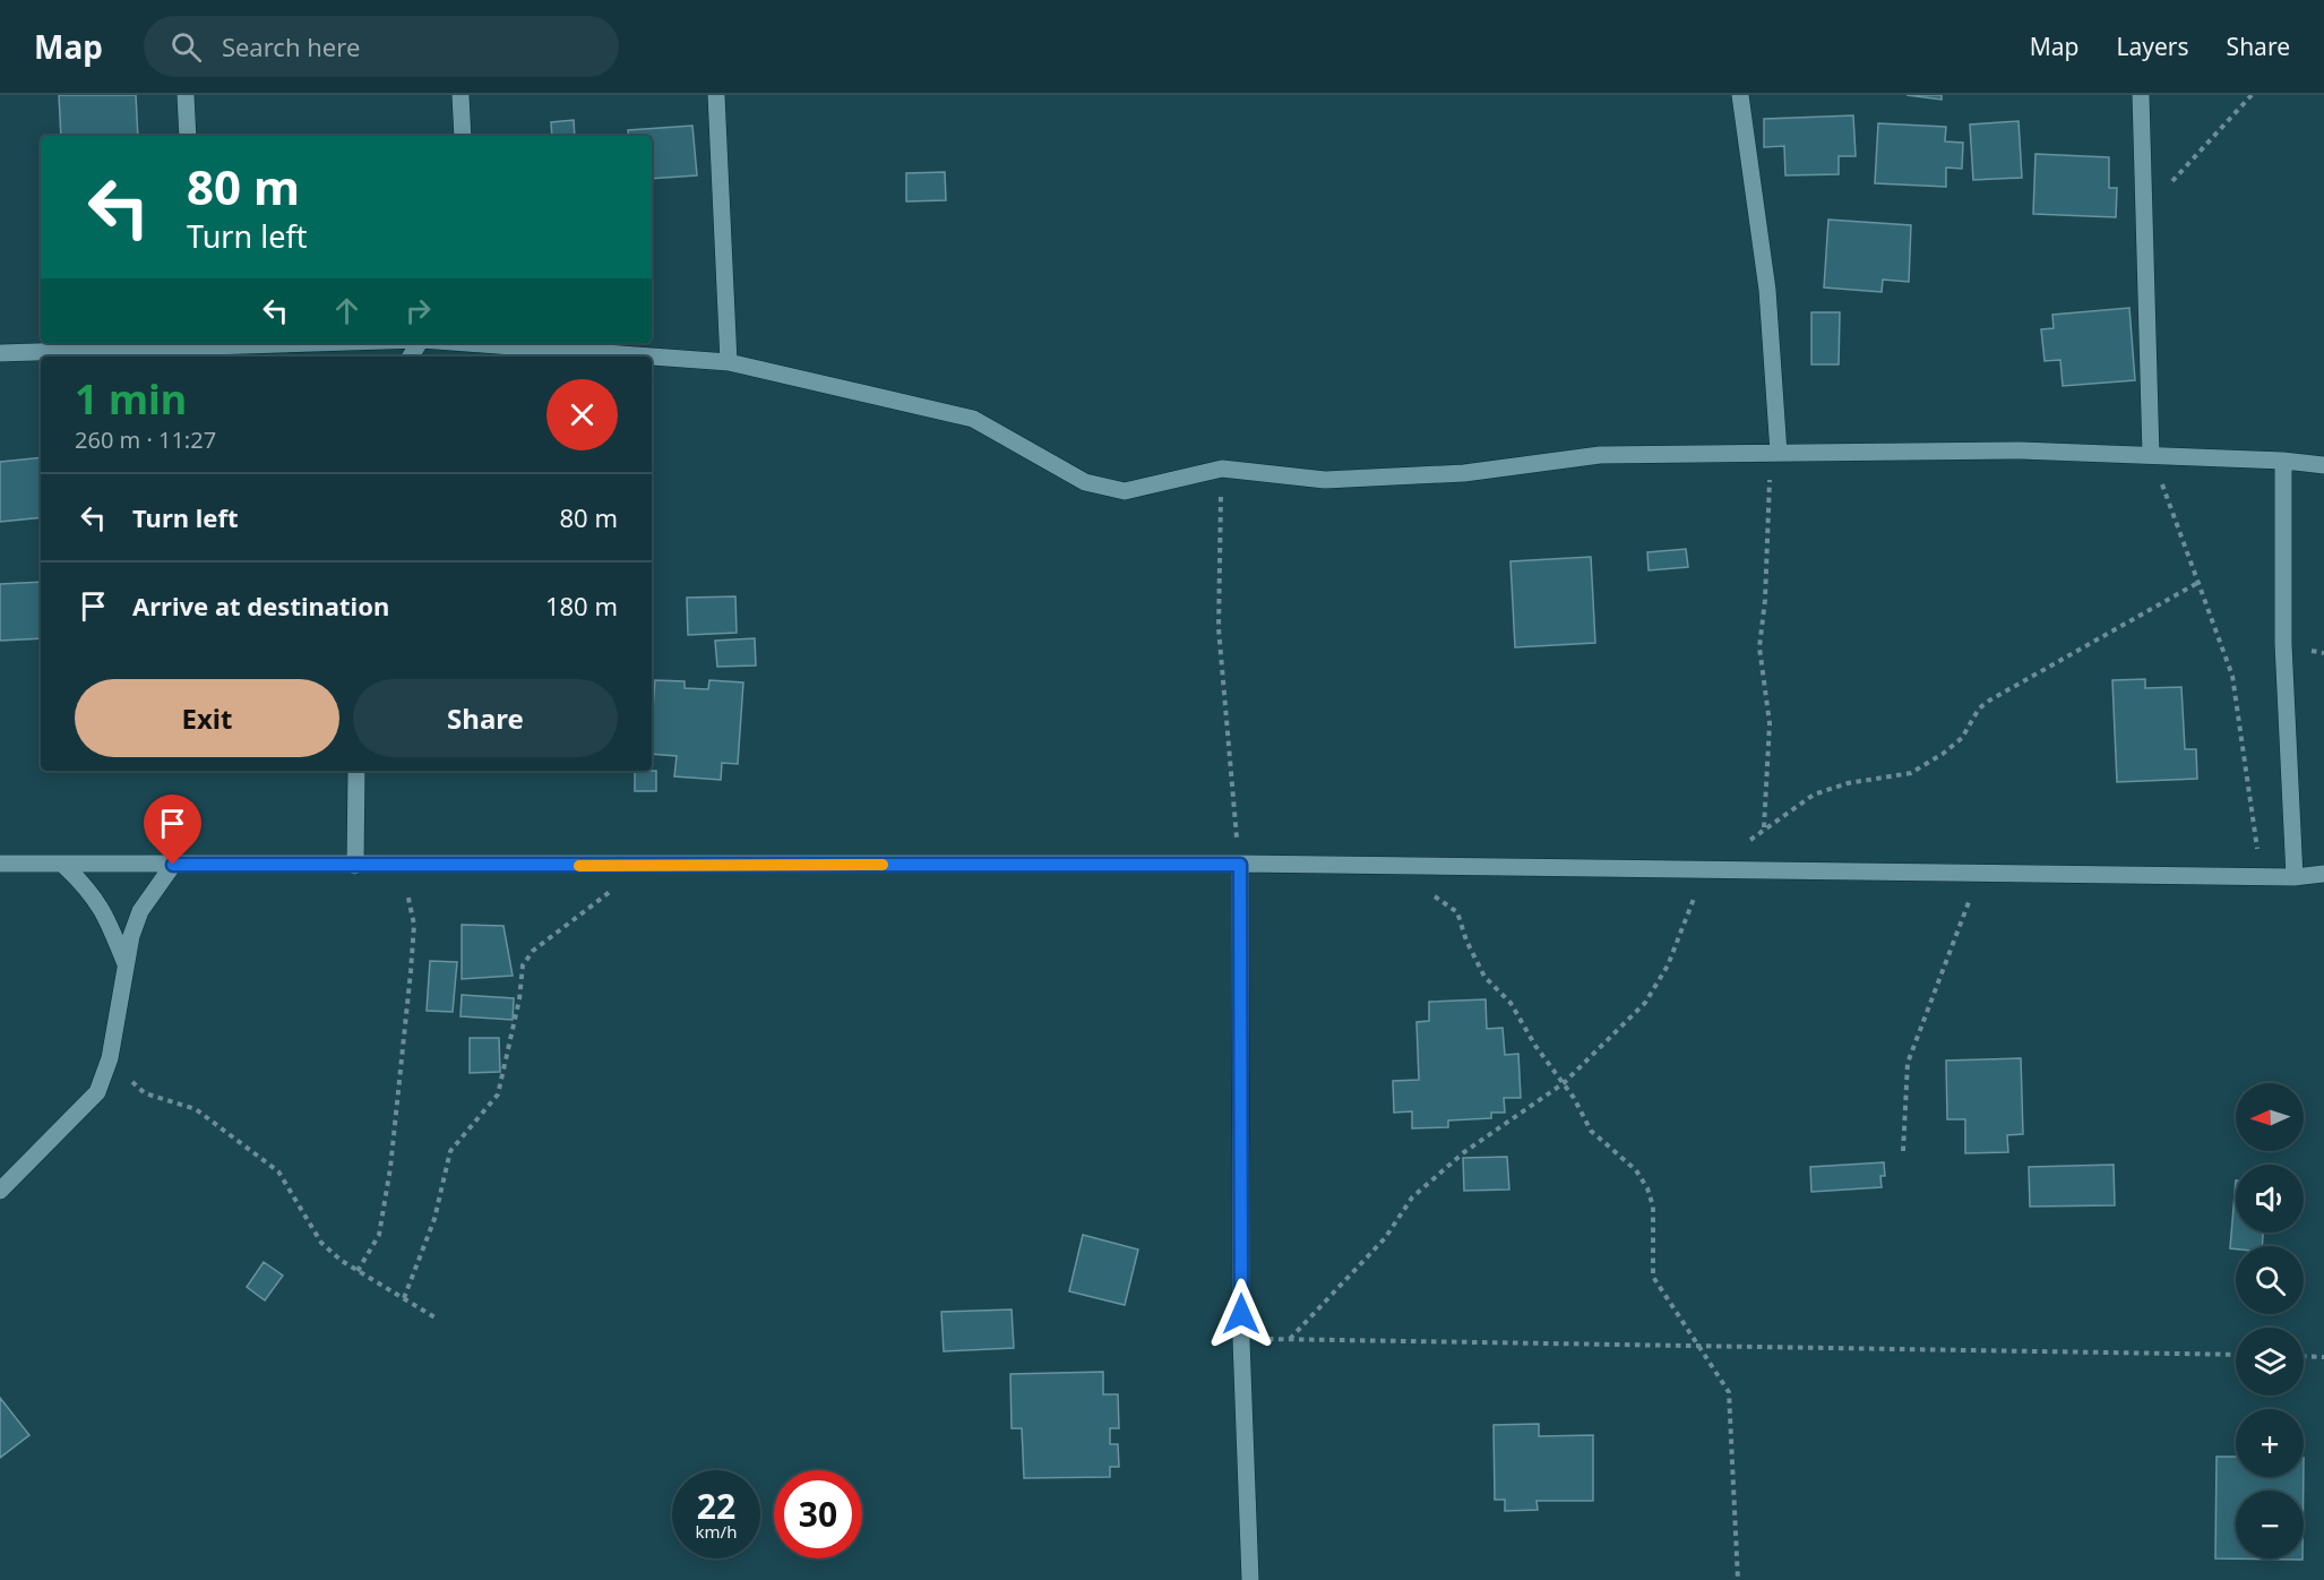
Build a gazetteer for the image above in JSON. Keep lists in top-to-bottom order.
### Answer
{
  "north": "left",
  "page": {
    "header": "Map",
    "search": "Search here",
    "nav": ["Map", "Layers", "Share"],
    "turn": ["80 m", "Turn left"],
    "heading": ["1 min", "260 m · 11:27"],
    "list": [
      {
        "name": "Turn left",
        "value": "80 m"
      },
      {
        "name": "Arrive at destination",
        "value": "180 m"
      }
    ],
    "buttons": ["Exit", "Share"],
    "map_buttons": ["+", "−"],
    "speed": "22 km/h",
    "limit": "30"
  }
}
